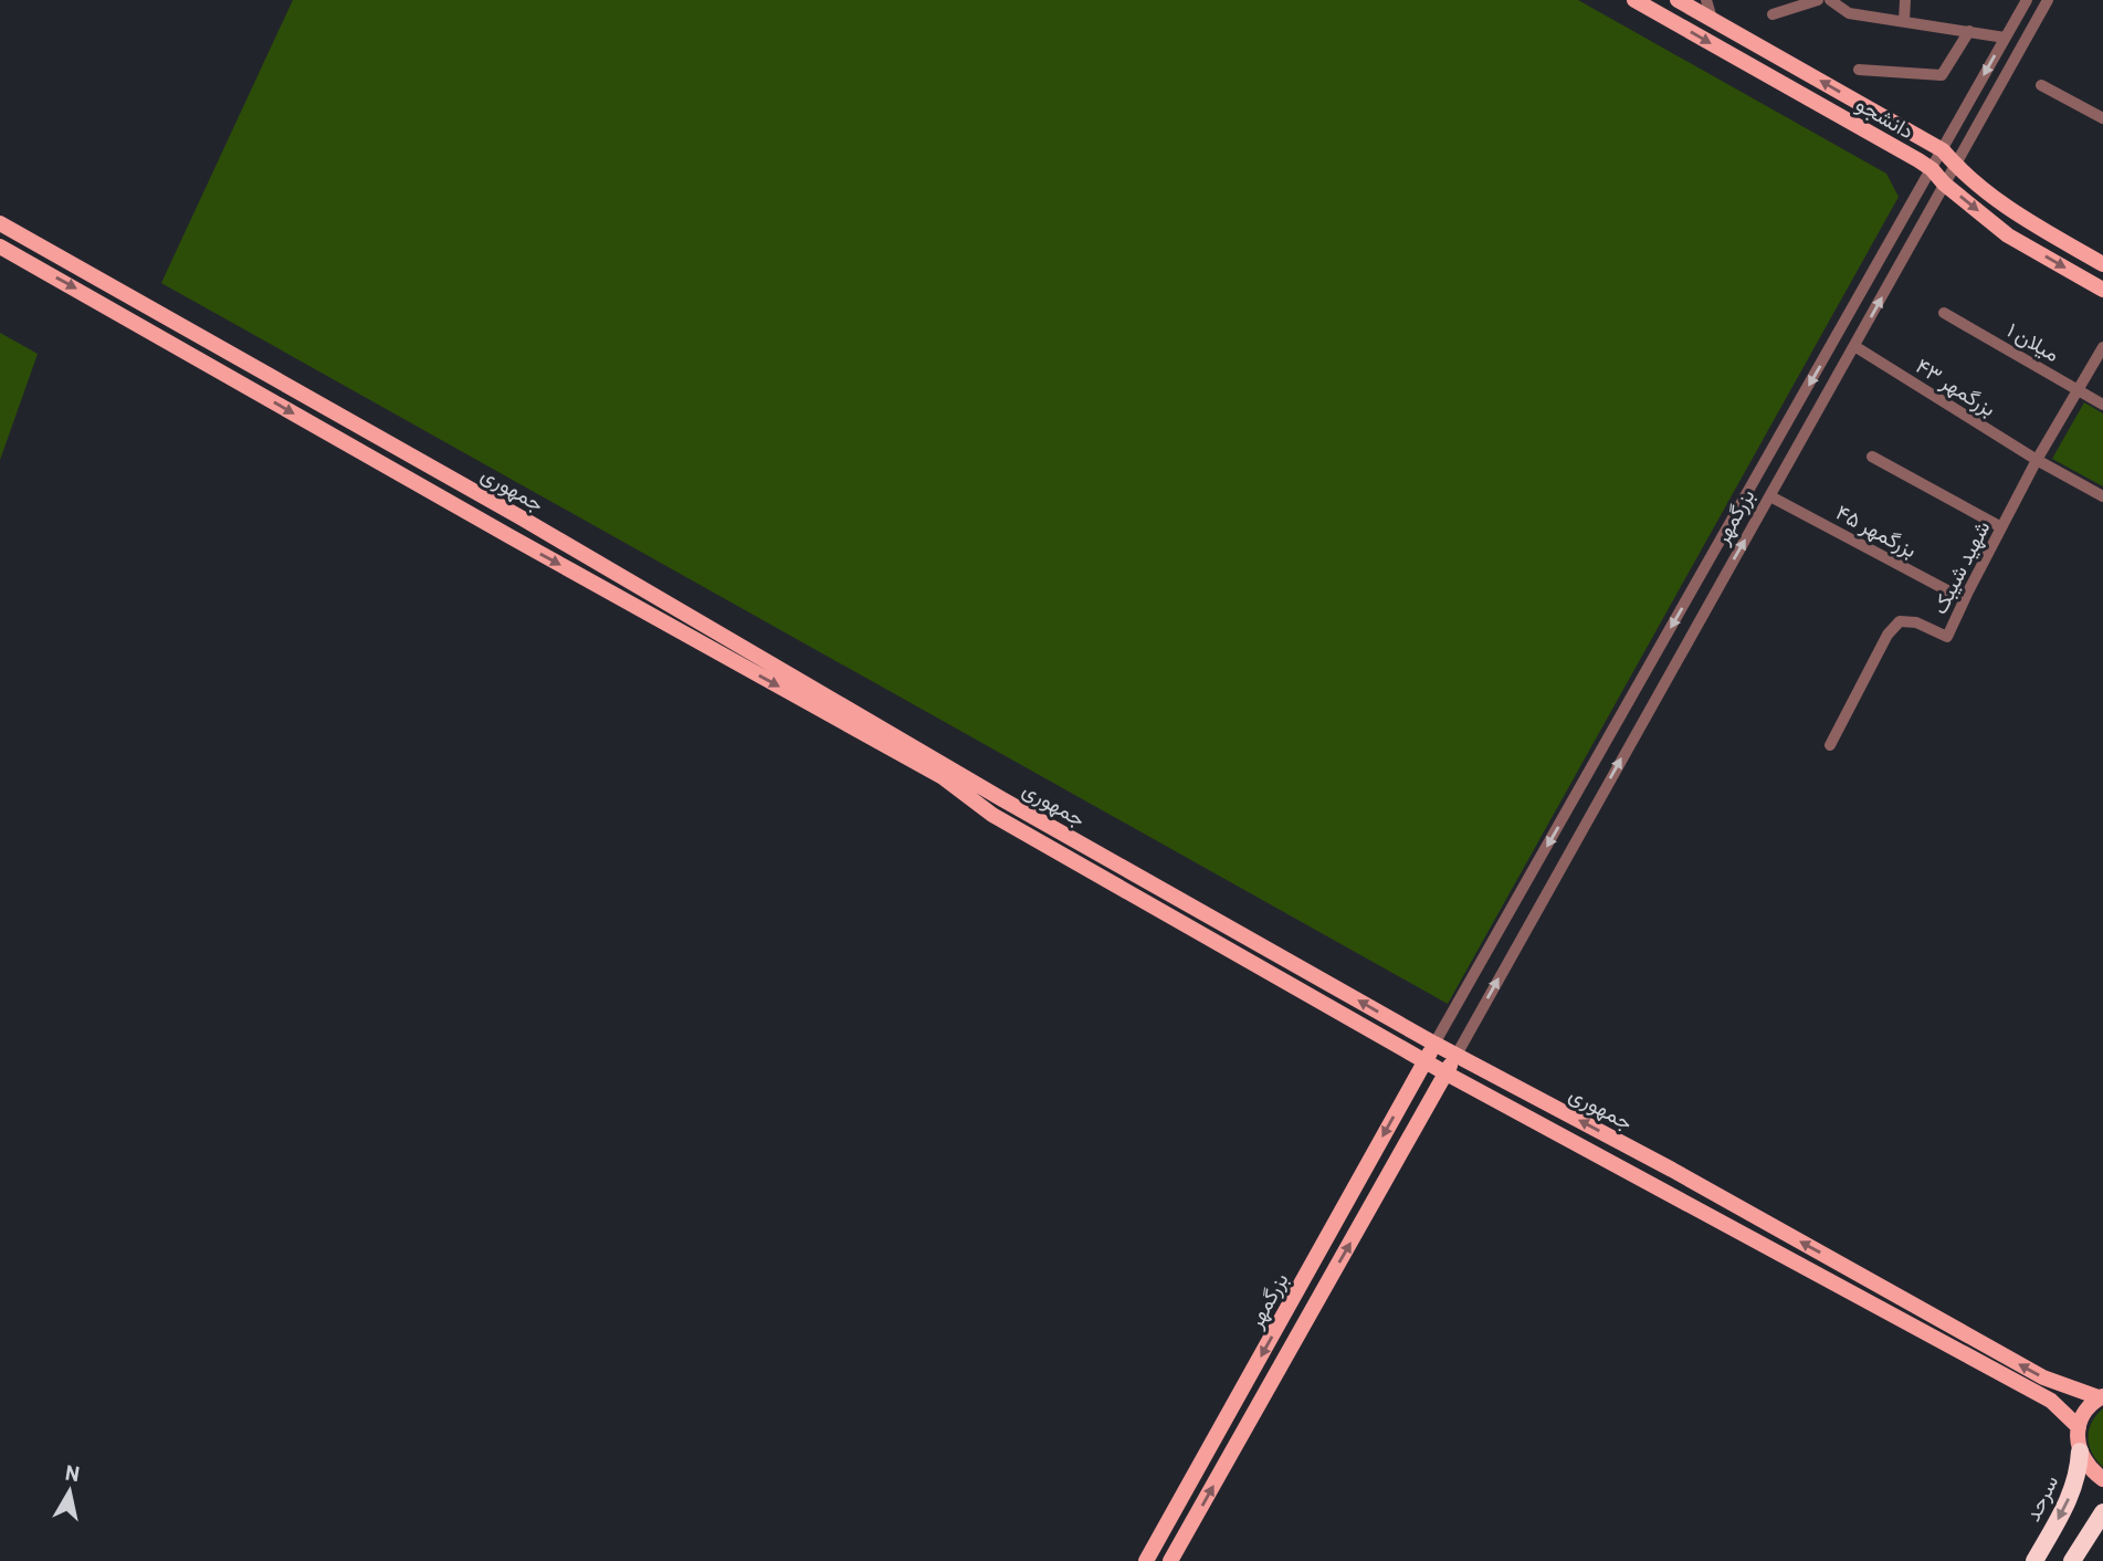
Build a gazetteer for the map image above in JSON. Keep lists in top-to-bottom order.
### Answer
{
  "streets": {
    "highway": ["سرحد"],
    "main road": ["دانشجو", "جمهوری", "بزرگمهر"],
    "street": [
      "میلان ۱",
      "بزرگمهر ۴۳",
      "بزرگمهر ۴۵",
      "شهید شیبک"
    ]
  },
  "crossings": [
    ["دانشجو", "بزرگمهر"],
    ["میلان ۱", "شهید شیبک"],
    ["بزرگمهر ۴۳", "بزرگمهر"],
    ["بزرگمهر ۴۳", "شهید شیبک"],
    ["جمهوری", "بزرگمهر"],
    ["بزرگمهر", "بزرگمهر ۴۵"],
    ["بزرگمهر ۴۵", "شهید شیبک"]
  ],
  "north": "top"
}
